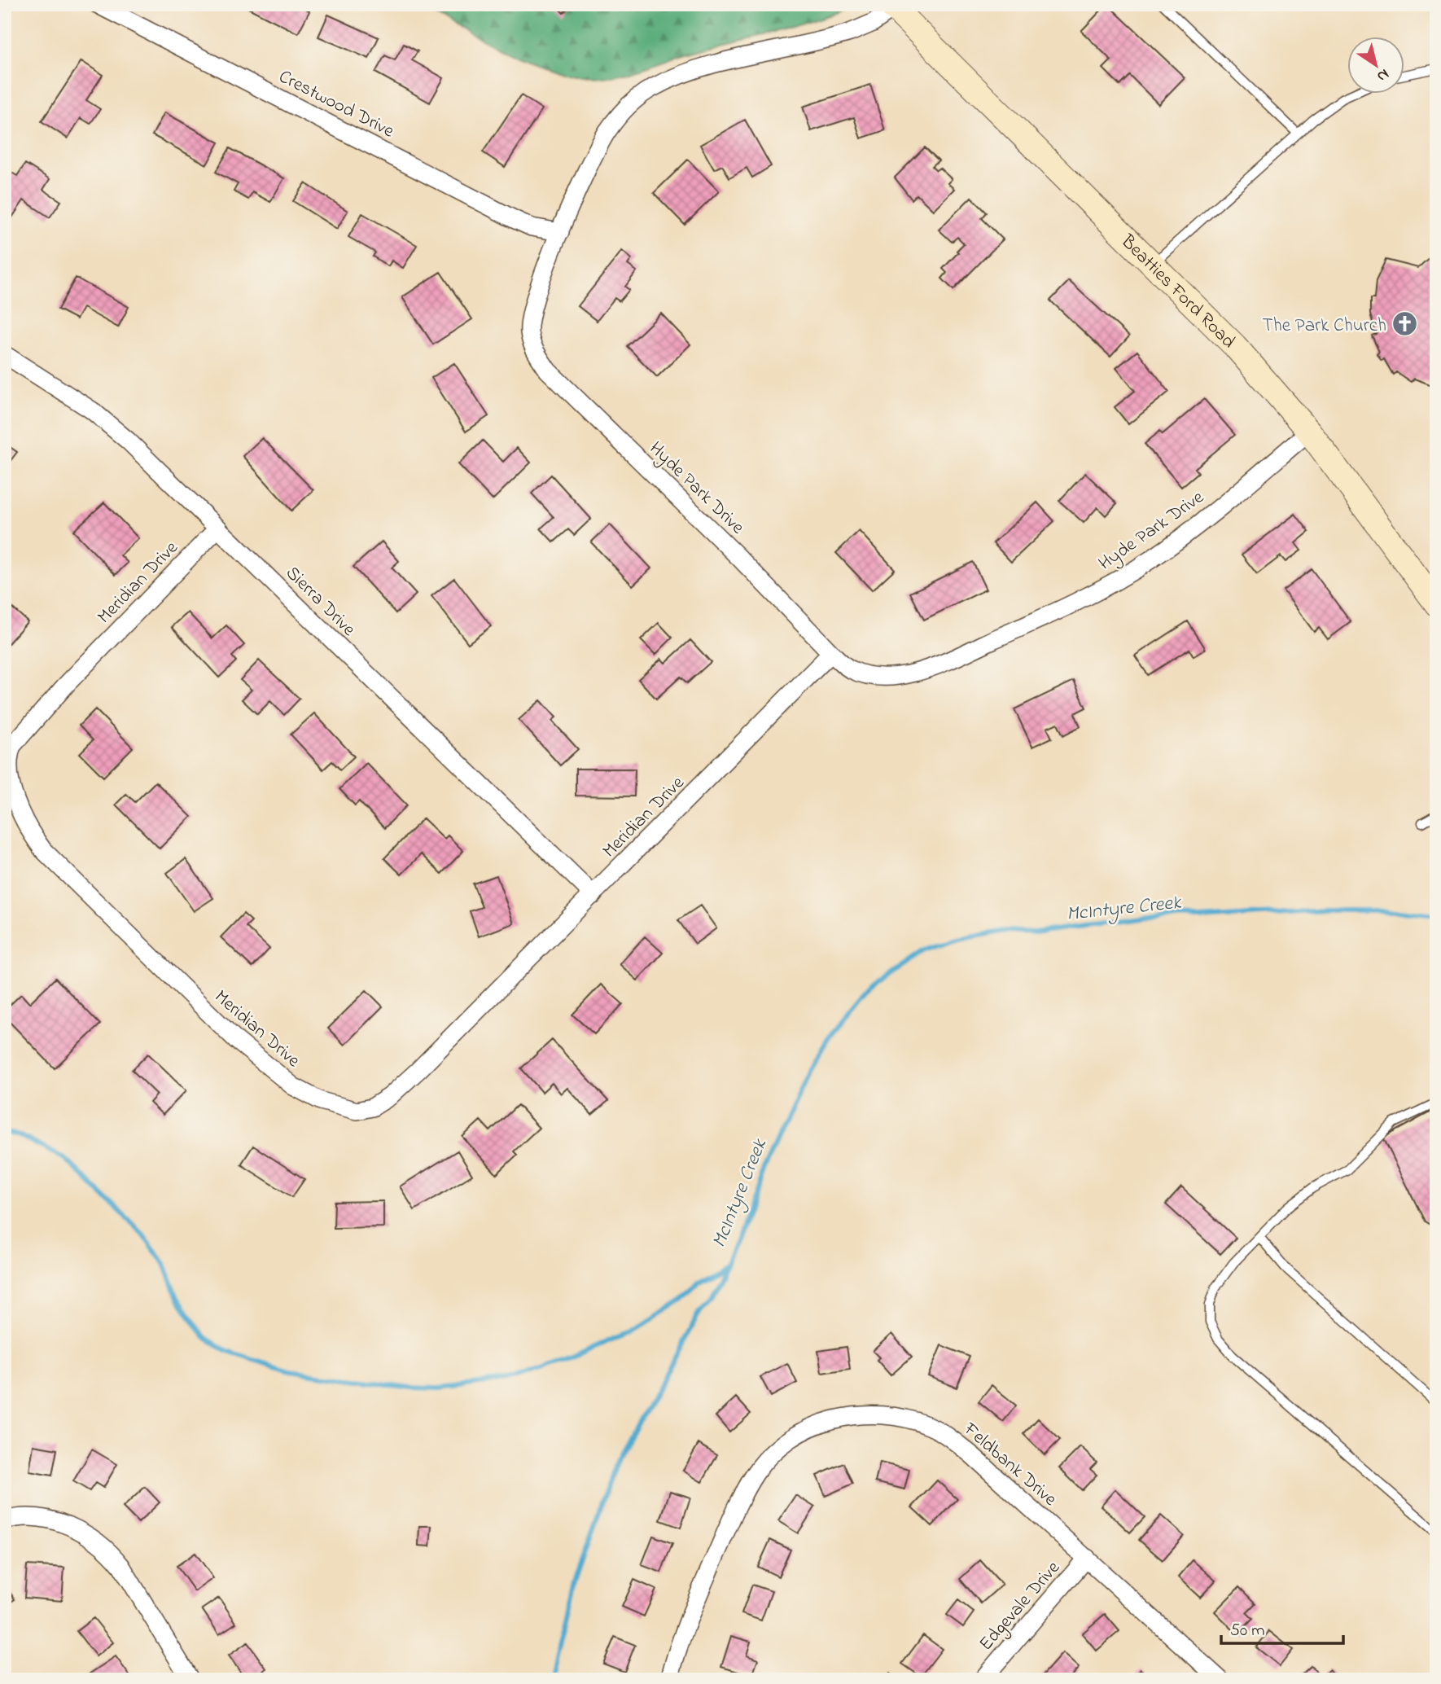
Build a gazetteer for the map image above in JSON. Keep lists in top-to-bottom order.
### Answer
{
  "streets": {
    "main road": ["Beatties Ford Road"],
    "street": [
      "Crestwood Drive",
      "Hyde Park Drive",
      "Meridian Drive",
      "Sierra Drive",
      "Feldbank Drive",
      "Edgevale Drive"
    ]
  },
  "crossings": [
    ["Crestwood Drive", "Hyde Park Drive"],
    ["Beatties Ford Road", "Hyde Park Drive"],
    ["Hyde Park Drive", "Meridian Drive"],
    ["Meridian Drive", "Sierra Drive"],
    ["Feldbank Drive", "Edgevale Drive"]
  ],
  "water": ["McIntyre Creek"],
  "places": {
    "church": ["The Park Church"]
  },
  "scale_bar": "50 m",
  "north": "bottom right"
}
